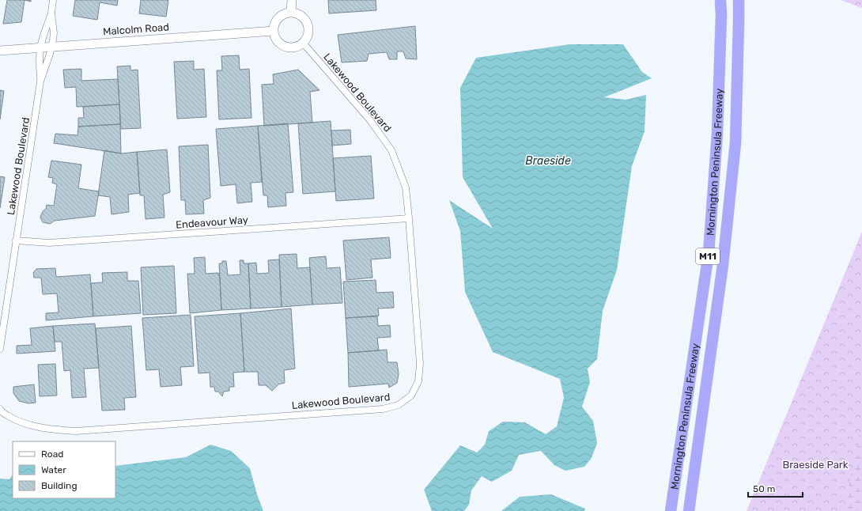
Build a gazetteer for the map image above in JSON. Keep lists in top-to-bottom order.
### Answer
{
  "streets": {
    "highway": ["Mornington Peninsula Freeway", "M11"],
    "street": ["Malcolm Road", "Lakewood Boulevard", "Endeavour Way"]
  },
  "crossings": [
    ["Malcolm Road", "Lakewood Boulevard"],
    ["Lakewood Boulevard", "Endeavour Way"]
  ],
  "water": ["Braeside"],
  "parks": ["Braeside Park"],
  "legend": ["Road", "Water", "Building"],
  "scale_bar": "50 m"
}
